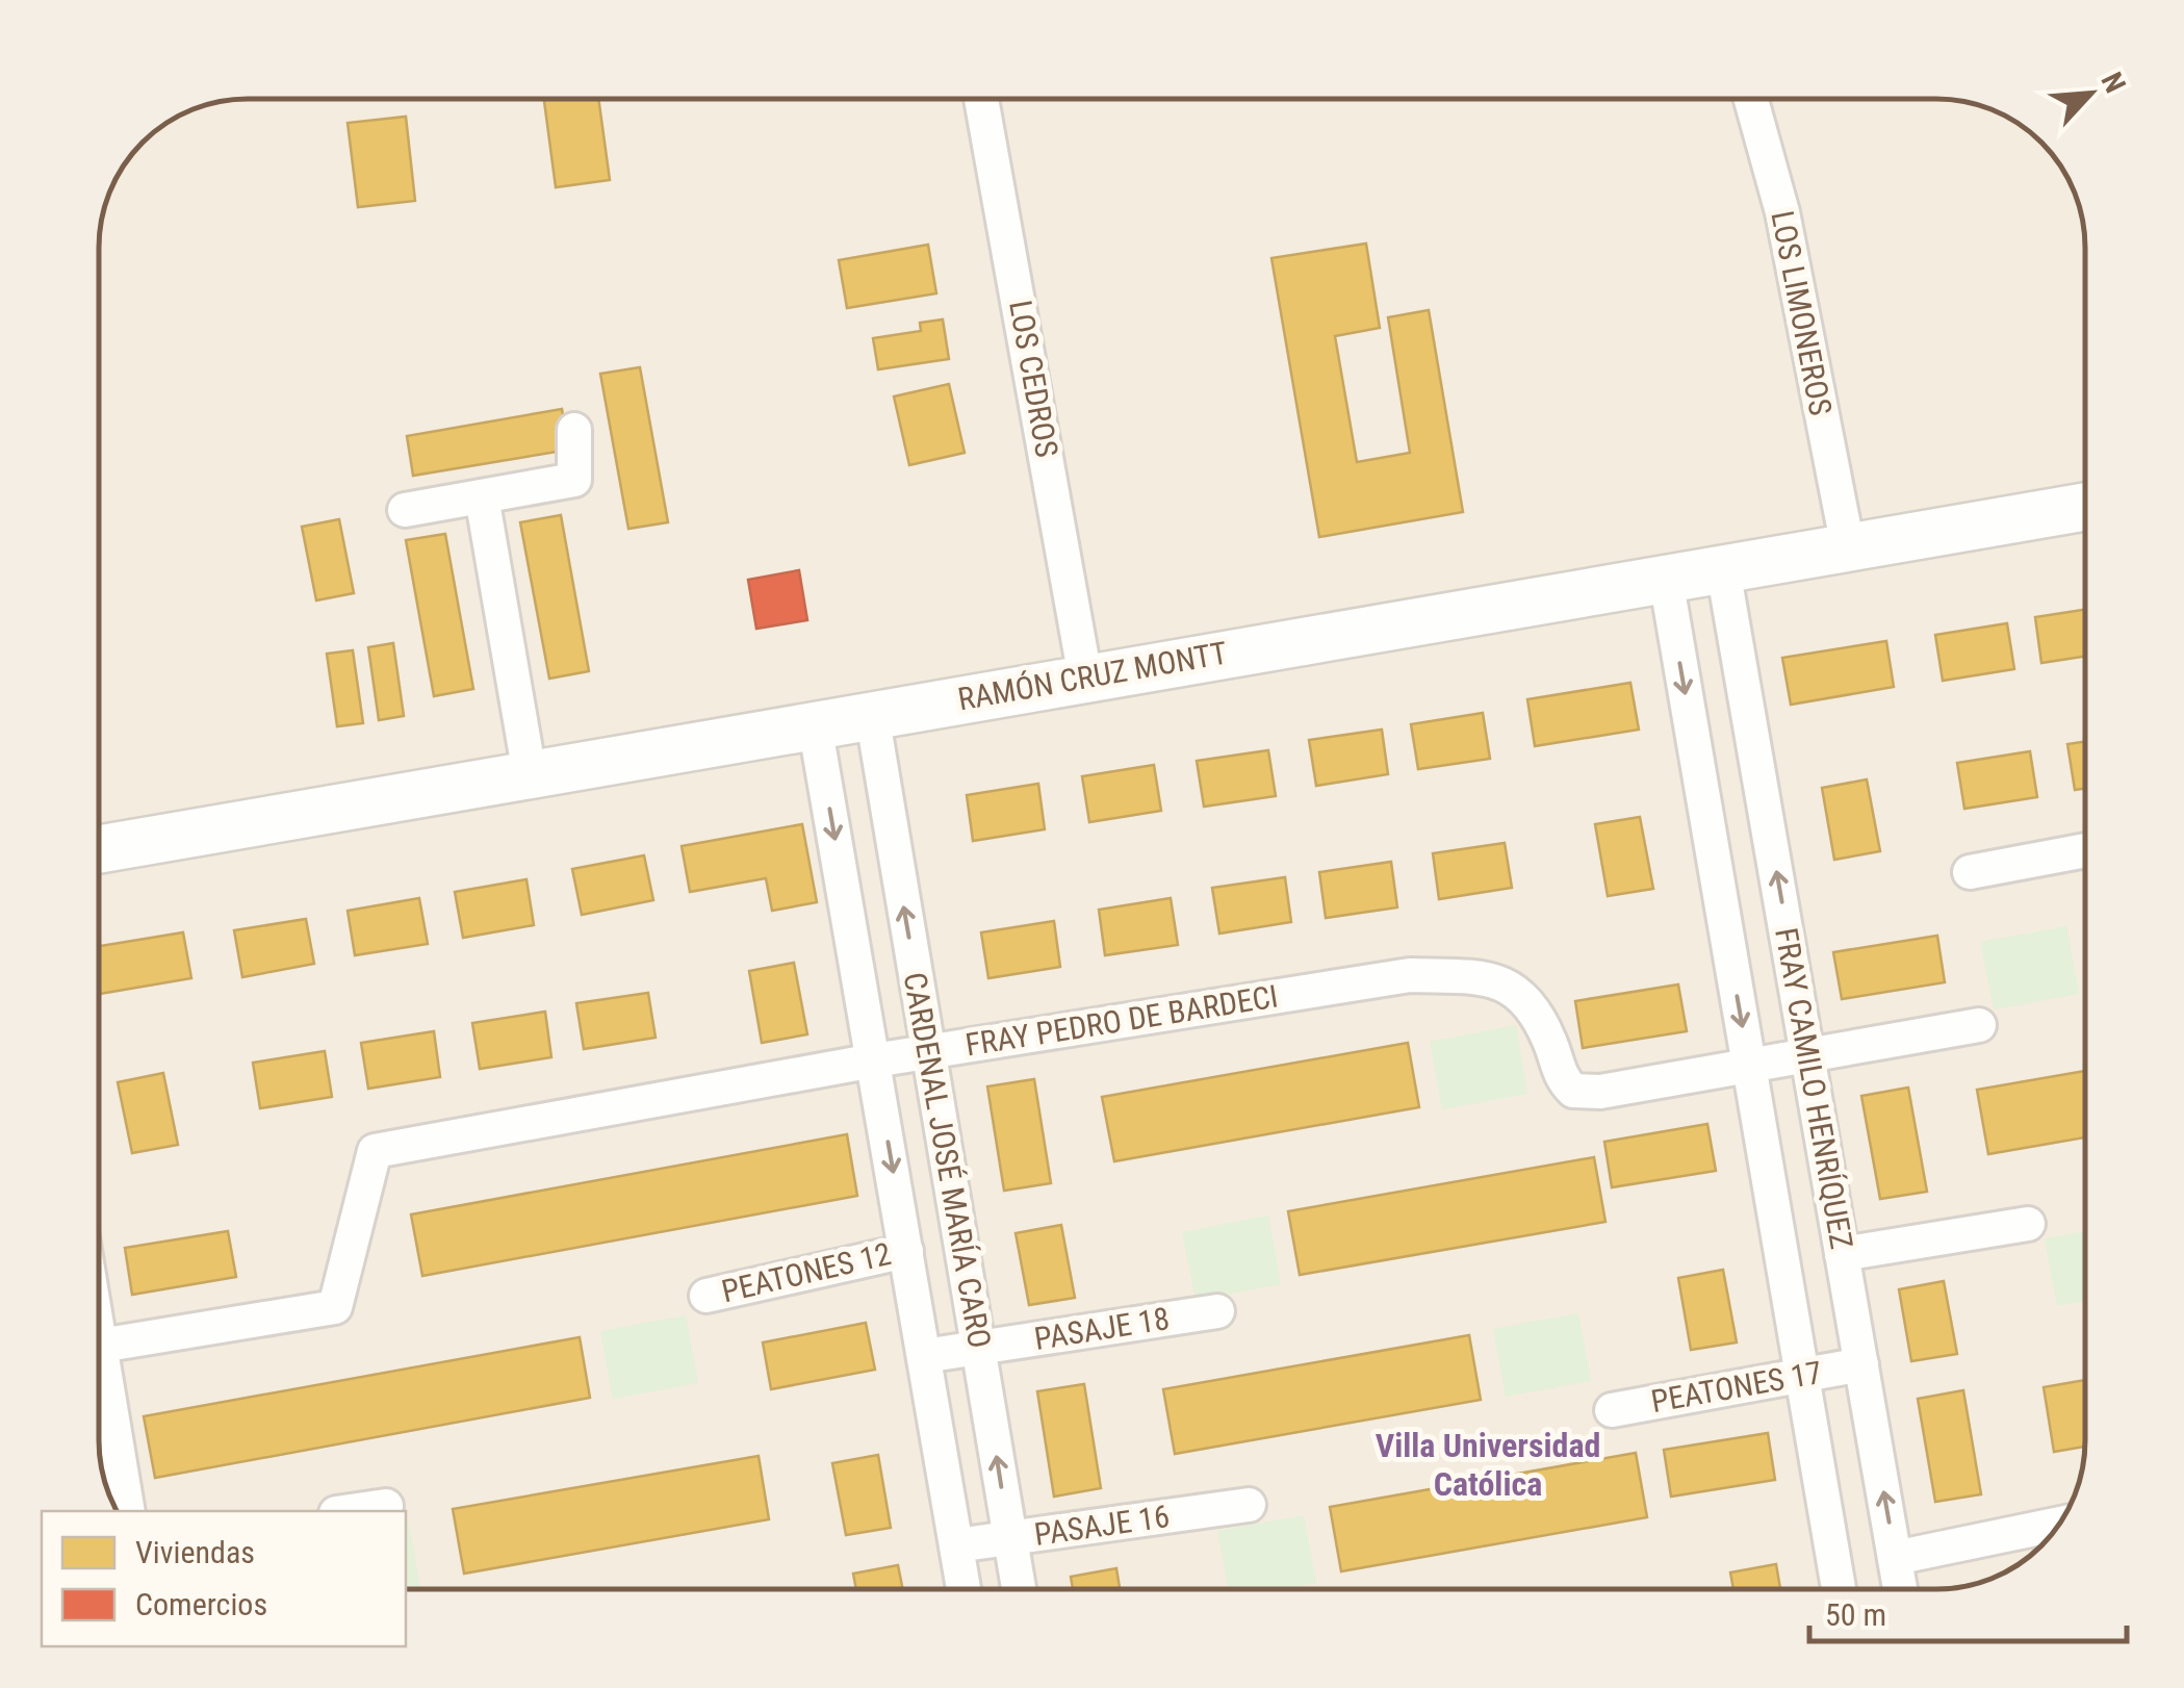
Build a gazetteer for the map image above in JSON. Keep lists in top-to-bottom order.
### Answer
{
  "streets": {
    "street": [
      "LOS LIMONEROS",
      "LOS CEDROS",
      "RAMÓN CRUZ MONTT",
      "FRAY PEDRO DE BARDECI",
      "FRAY CAMILO HENRÍQUEZ",
      "CARDENAL JOSÉ MARÍA CARO",
      "PEATONES 12",
      "PASAJE 18",
      "PEATONES 17",
      "PASAJE 16"
    ]
  },
  "crossings": [
    ["LOS LIMONEROS", "RAMÓN CRUZ MONTT"],
    ["LOS CEDROS", "RAMÓN CRUZ MONTT"],
    ["RAMÓN CRUZ MONTT", "FRAY CAMILO HENRÍQUEZ"],
    ["RAMÓN CRUZ MONTT", "CARDENAL JOSÉ MARÍA CARO"],
    ["FRAY PEDRO DE BARDECI", "FRAY CAMILO HENRÍQUEZ"],
    ["FRAY PEDRO DE BARDECI", "CARDENAL JOSÉ MARÍA CARO"],
    ["FRAY CAMILO HENRÍQUEZ", "PEATONES 17"],
    ["CARDENAL JOSÉ MARÍA CARO", "PEATONES 12"],
    ["CARDENAL JOSÉ MARÍA CARO", "PASAJE 18"],
    ["CARDENAL JOSÉ MARÍA CARO", "PASAJE 16"]
  ],
  "districts": ["Villa Universidad Católica"],
  "legend": ["Viviendas", "Comercios"],
  "scale_bar": "50 m",
  "north": "top right"
}
